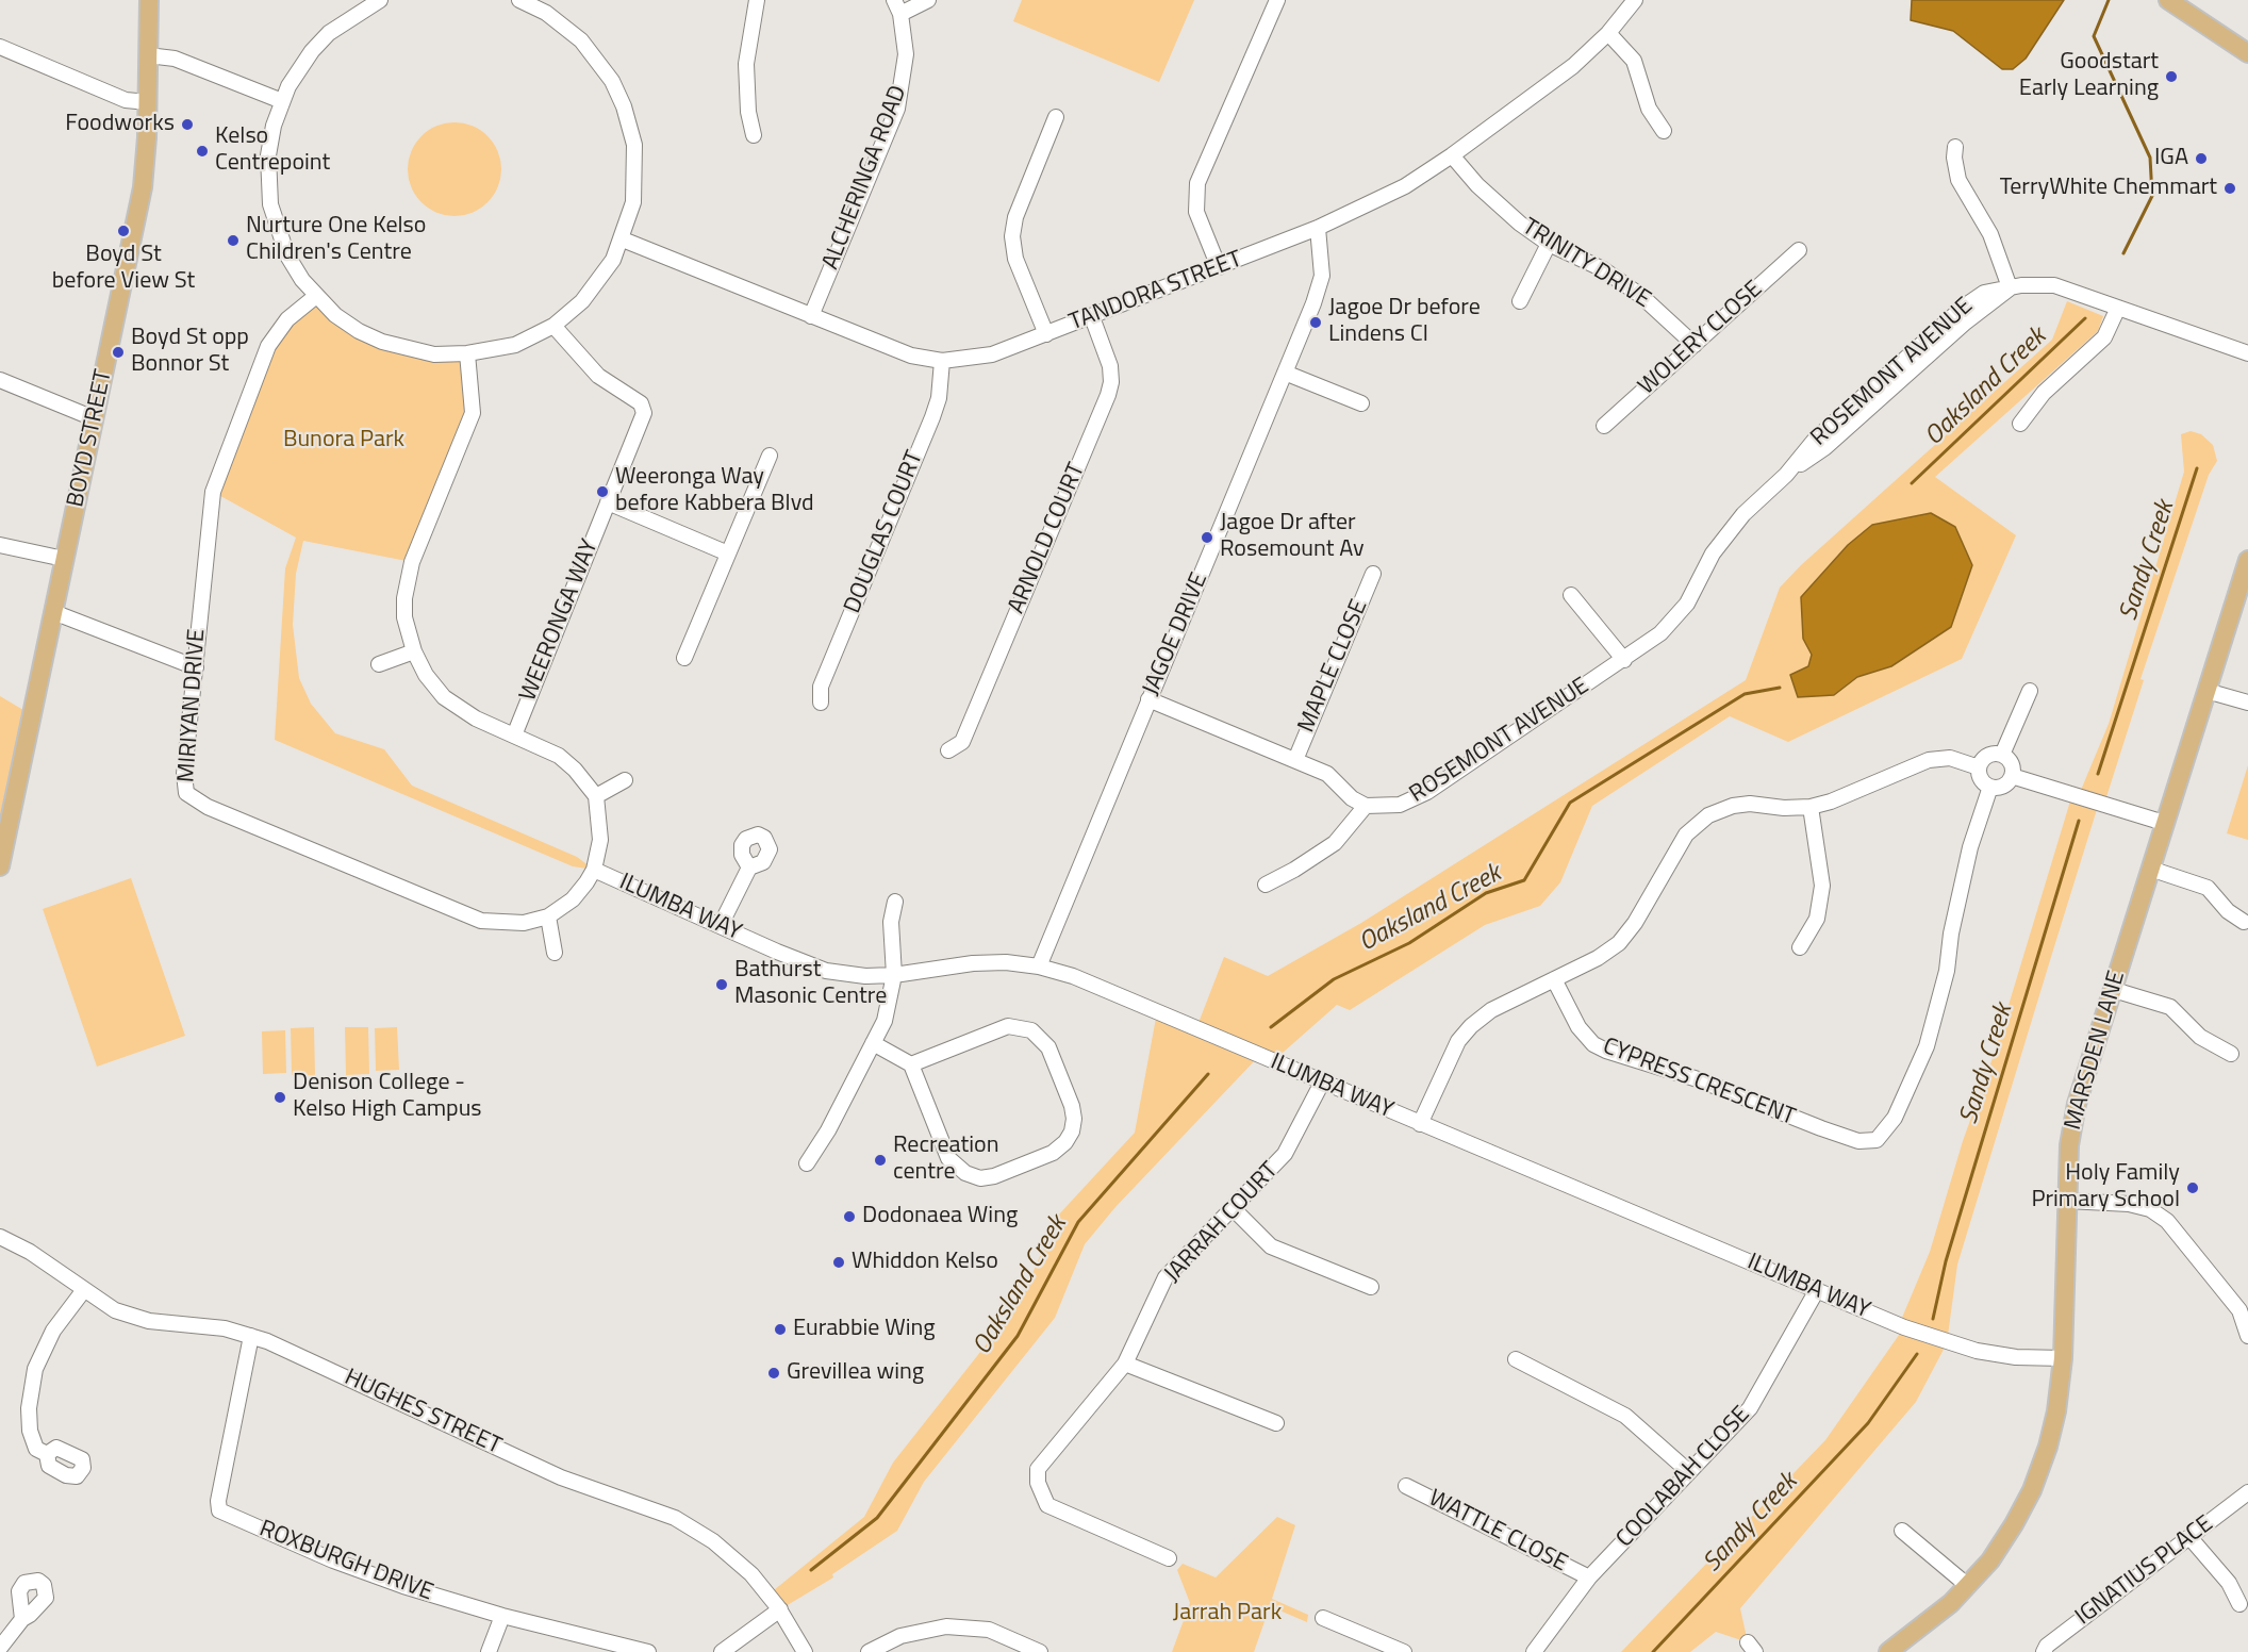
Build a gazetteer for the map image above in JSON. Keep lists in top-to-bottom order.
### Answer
{
  "streets": {
    "main road": ["BOYD STREET", "MARSDEN LANE"],
    "street": [
      "ALCHERINGA ROAD",
      "TRINITY DRIVE",
      "TANDORA STREET",
      "WOLERY CLOSE",
      "ROSEMONT AVENUE",
      "DOUGLAS COURT",
      "ARNOLD COURT",
      "WEERONGA WAY",
      "JAGOE DRIVE",
      "MAPLE CLOSE",
      "MIRIYAN DRIVE",
      "ILUMBA WAY",
      "CYPRESS CRESCENT",
      "JARRAH COURT",
      "HUGHES STREET",
      "COOLABAH CLOSE",
      "WATTLE CLOSE",
      "ROXBURGH DRIVE",
      "IGNATIUS PLACE"
    ]
  },
  "crossings": [
    ["ALCHERINGA ROAD", "TANDORA STREET"],
    ["TRINITY DRIVE", "TANDORA STREET"],
    ["TRINITY DRIVE", "WOLERY CLOSE"],
    ["TANDORA STREET", "DOUGLAS COURT"],
    ["TANDORA STREET", "ARNOLD COURT"],
    ["TANDORA STREET", "JAGOE DRIVE"],
    ["JAGOE DRIVE", "ILUMBA WAY"],
    ["MIRIYAN DRIVE", "ILUMBA WAY"],
    ["ILUMBA WAY", "MARSDEN LANE"],
    ["ILUMBA WAY", "JARRAH COURT"],
    ["ILUMBA WAY", "COOLABAH CLOSE"],
    ["HUGHES STREET", "ROXBURGH DRIVE"],
    ["COOLABAH CLOSE", "WATTLE CLOSE"]
  ],
  "water": ["Oaksland Creek", "Sandy Creek"],
  "parks": ["Bunora Park", "Jarrah Park"],
  "places": [
    "Goodstart Early Learning",
    "Foodworks",
    "Kelso Centrepoint",
    "IGA",
    "TerryWhite Chemmart",
    "Boyd St before View St",
    "Nurture One Kelso Children's Centre",
    "Jagoe Dr before Lindens Cl",
    "Boyd St opp Bonnor St",
    "Weeronga Way before Kabbera Blvd",
    "Jagoe Dr after Rosemount Av",
    "Bathurst Masonic Centre",
    "Denison College - Kelso High Campus",
    "Recreation centre",
    "Holy Family Primary School",
    "Dodonaea Wing",
    "Whiddon Kelso",
    "Eurabbie Wing",
    "Grevillea wing"
  ]
}
